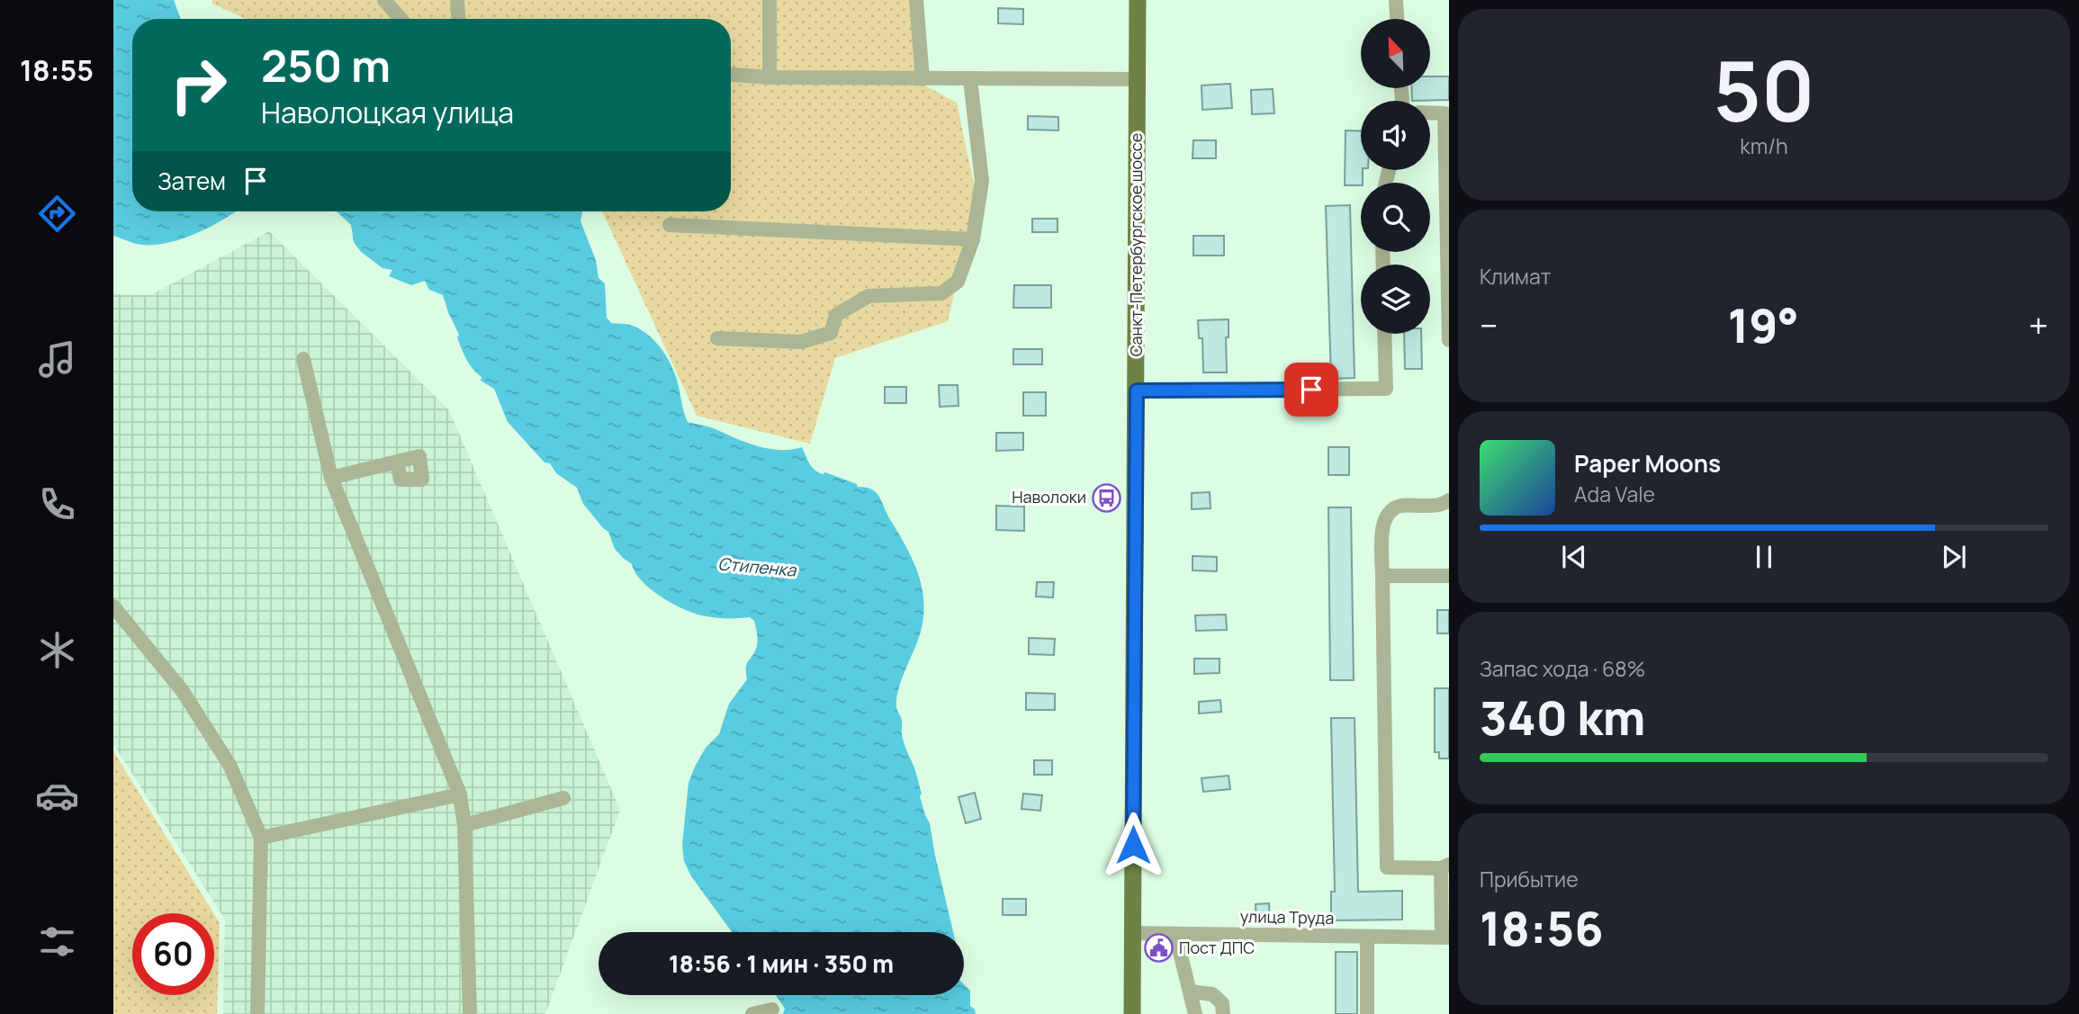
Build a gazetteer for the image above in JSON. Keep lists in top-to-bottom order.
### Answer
{
  "streets": {
    "main road": ["Санкт-Петербургское шоссе"],
    "street": ["улица Труда"]
  },
  "crossings": [
    ["Санкт-Петербургское шоссе", "улица Труда"]
  ],
  "water": ["Стипенка"],
  "places": {
    "bus stop": ["Наволоки"],
    "public building": ["Пост ДПС"]
  },
  "north": "top left",
  "page": {
    "tabs": "18:55",
    "tile": [
      ["50", "km/h"],
      "Климат",
      ["Запас хода · 68%", "340 km"],
      ["Прибытие", "18:56"]
    ],
    "turn": ["250 m", "Наволоцкая улица"],
    "then": "Затем",
    "heat": ["−", "19°", "+"],
    "song": ["Paper Moons", "Ada Vale"],
    "limit": "60",
    "trip": "18:56 · 1 мин · 350 m"
  }
}
